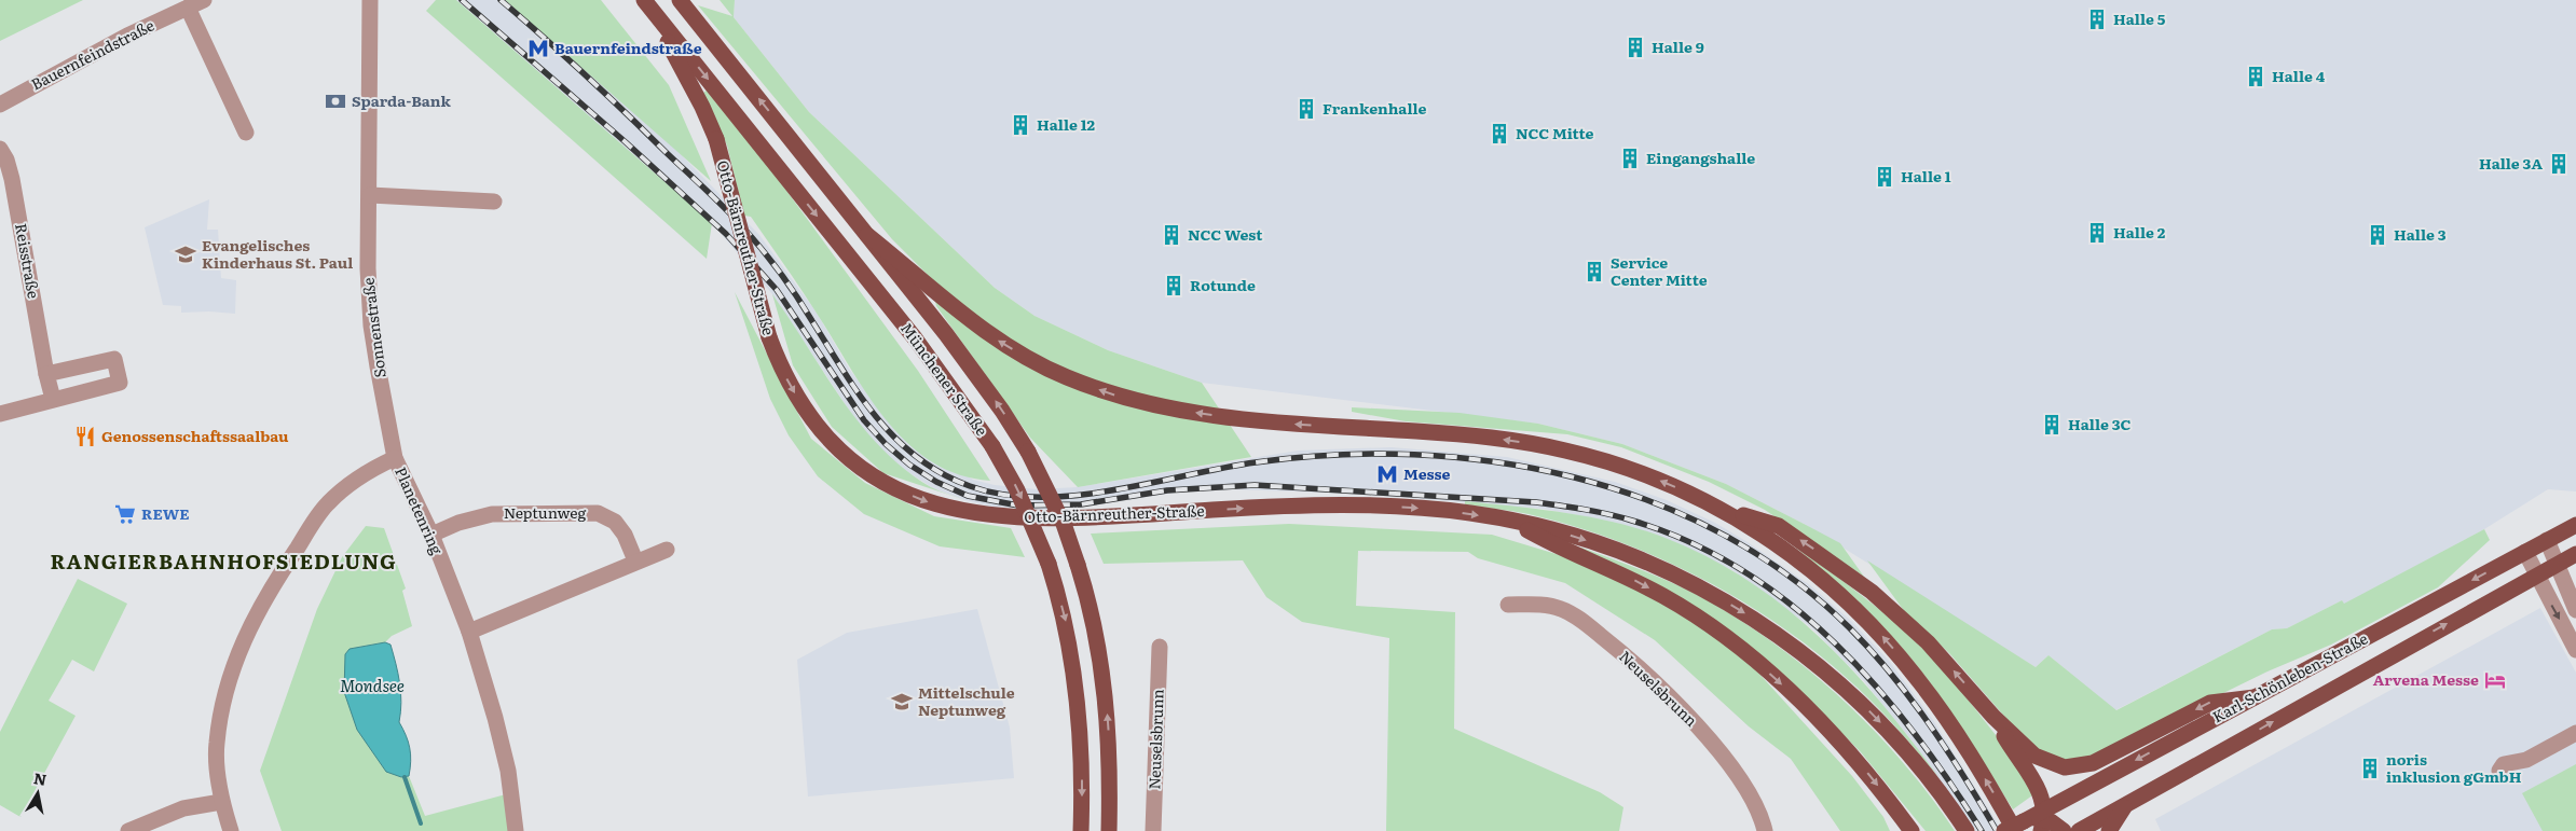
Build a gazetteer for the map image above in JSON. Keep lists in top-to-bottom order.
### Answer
{
  "streets": {
    "main road": ["Otto-Bärnreuther-Straße", "Münchener Straße", "Karl-Schönleben-Straße"],
    "street": [
      "Bauernfeindstraße",
      "Reisstraße",
      "Sonnenstraße",
      "Planetenring",
      "Neptunweg",
      "Neuselsbrunn"
    ]
  },
  "crossings": [
    ["Otto-Bärnreuther-Straße", "Münchener Straße"],
    ["Sonnenstraße", "Planetenring"],
    ["Planetenring", "Neptunweg"]
  ],
  "districts": ["RANGIERBAHNHOFSIEDLUNG"],
  "water": ["Mondsee"],
  "places": {
    "building": [
      "Halle 5",
      "Halle 9",
      "Halle 4",
      "Frankenhalle",
      "Halle 12",
      "NCC Mitte",
      "Eingangshalle",
      "Halle 3A",
      "Halle 1",
      "Halle 2",
      "NCC West",
      "Halle 3",
      "Service Center Mitte",
      "Rotunde",
      "Halle 3C",
      "noris inklusion gGmbH"
    ],
    "metro station": ["Bauernfeindstraße", "Messe"],
    "bank": ["Sparda-Bank"],
    "school or university": ["Evangelisches Kinderhaus St. Paul", "Mittelschule Neptunweg"],
    "restaurant": ["Genossenschaftssaalbau"],
    "supermarket": ["REWE"],
    "hotel": ["Arvena Messe"]
  },
  "north": "top"
}
